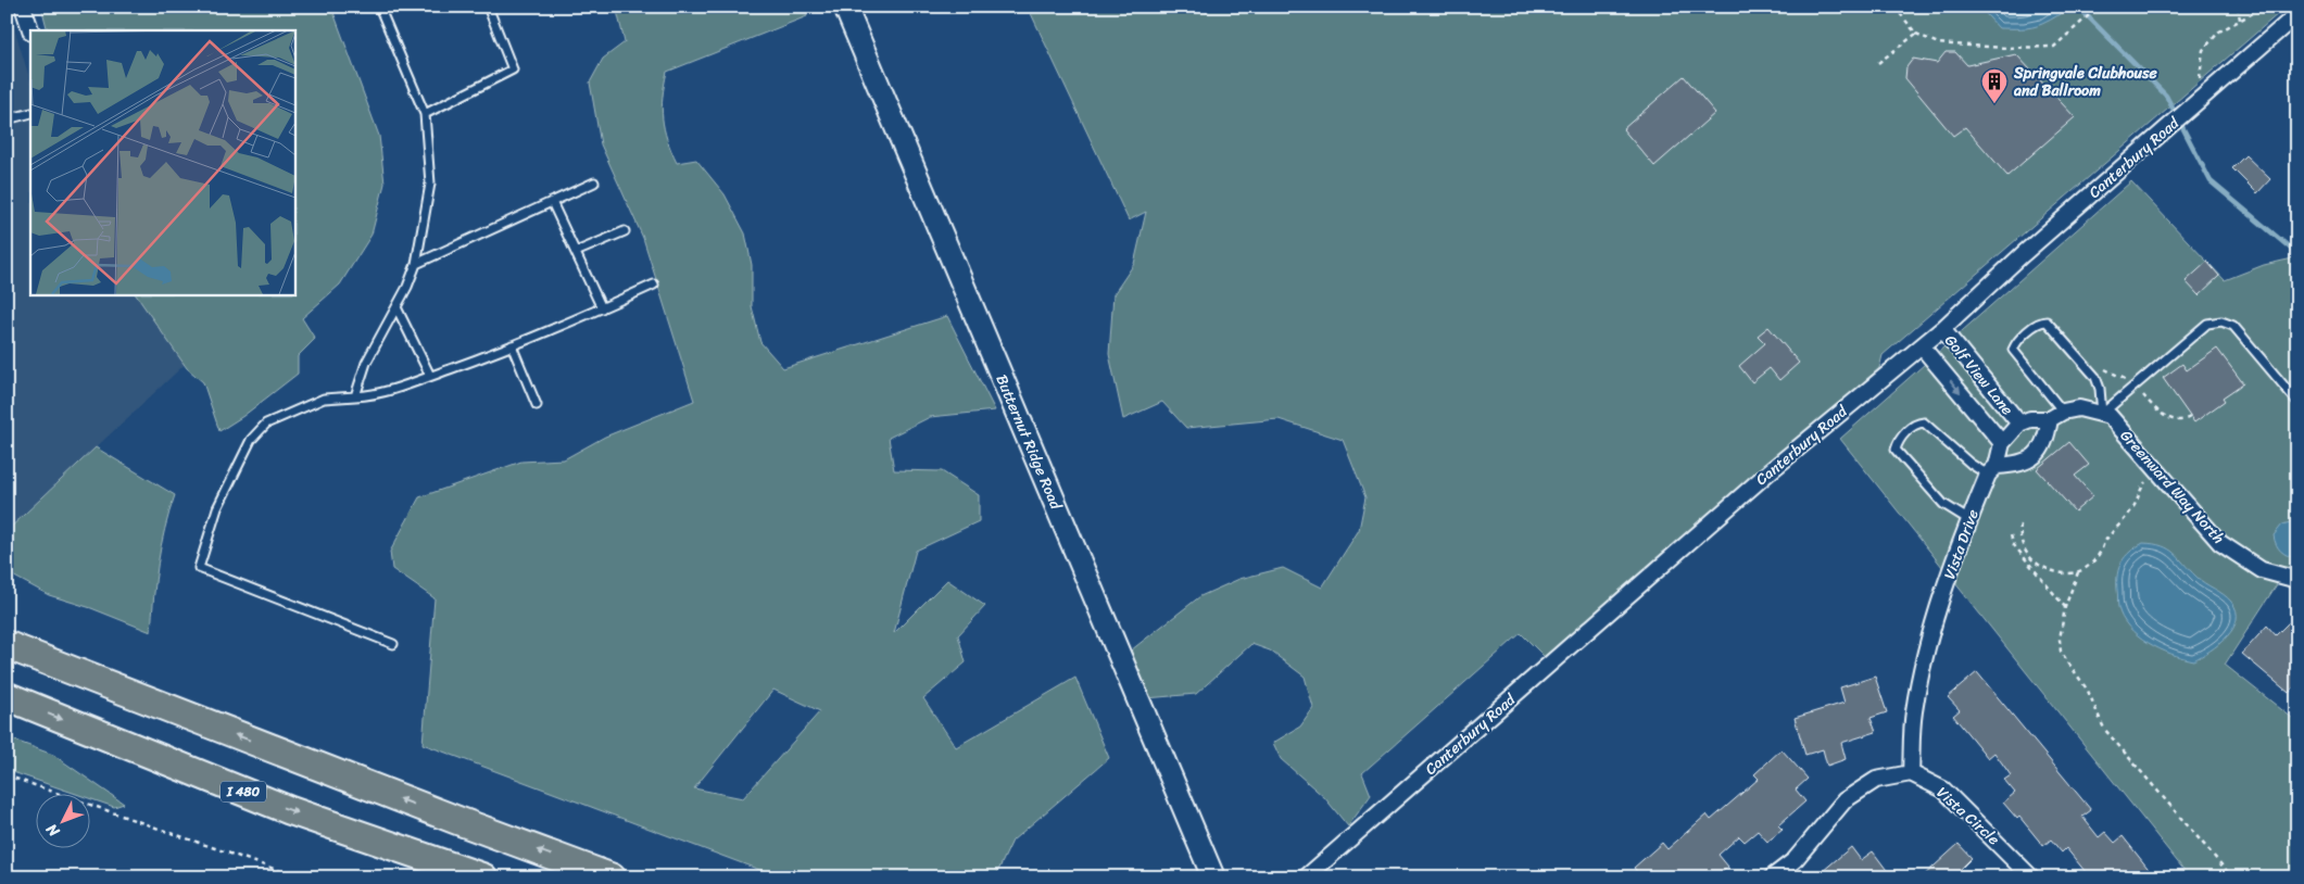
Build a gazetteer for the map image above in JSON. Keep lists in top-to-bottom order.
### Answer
{
  "streets": {
    "highway": ["I 480"],
    "street": [
      "Canterbury Road",
      "Golf View Lane",
      "Butternut Ridge Road",
      "Greenward Way North",
      "Vista Drive",
      "Vista Circle"
    ]
  },
  "crossings": [
    ["Canterbury Road", "Golf View Lane"],
    ["Golf View Lane", "Greenward Way North"],
    ["Vista Drive", "Vista Circle"]
  ],
  "places": {
    "building": ["Springvale Clubhouse and Ballroom"]
  },
  "north": "bottom left"
}
